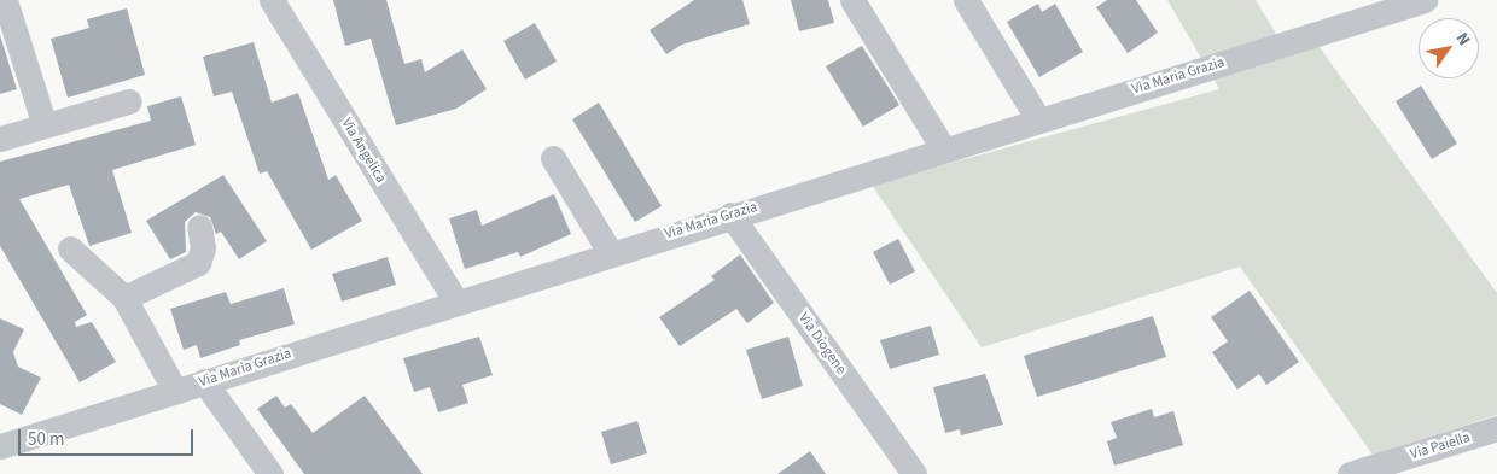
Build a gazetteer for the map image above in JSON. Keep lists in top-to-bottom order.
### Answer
{
  "streets": {
    "street": [
      "Via Maria Grazia",
      "Via Angelica",
      "Via Diogene",
      "Via Paiella"
    ]
  },
  "crossings": [
    ["Via Maria Grazia", "Via Angelica"],
    ["Via Maria Grazia", "Via Diogene"]
  ],
  "scale_bar": "50 m",
  "north": "top right"
}
